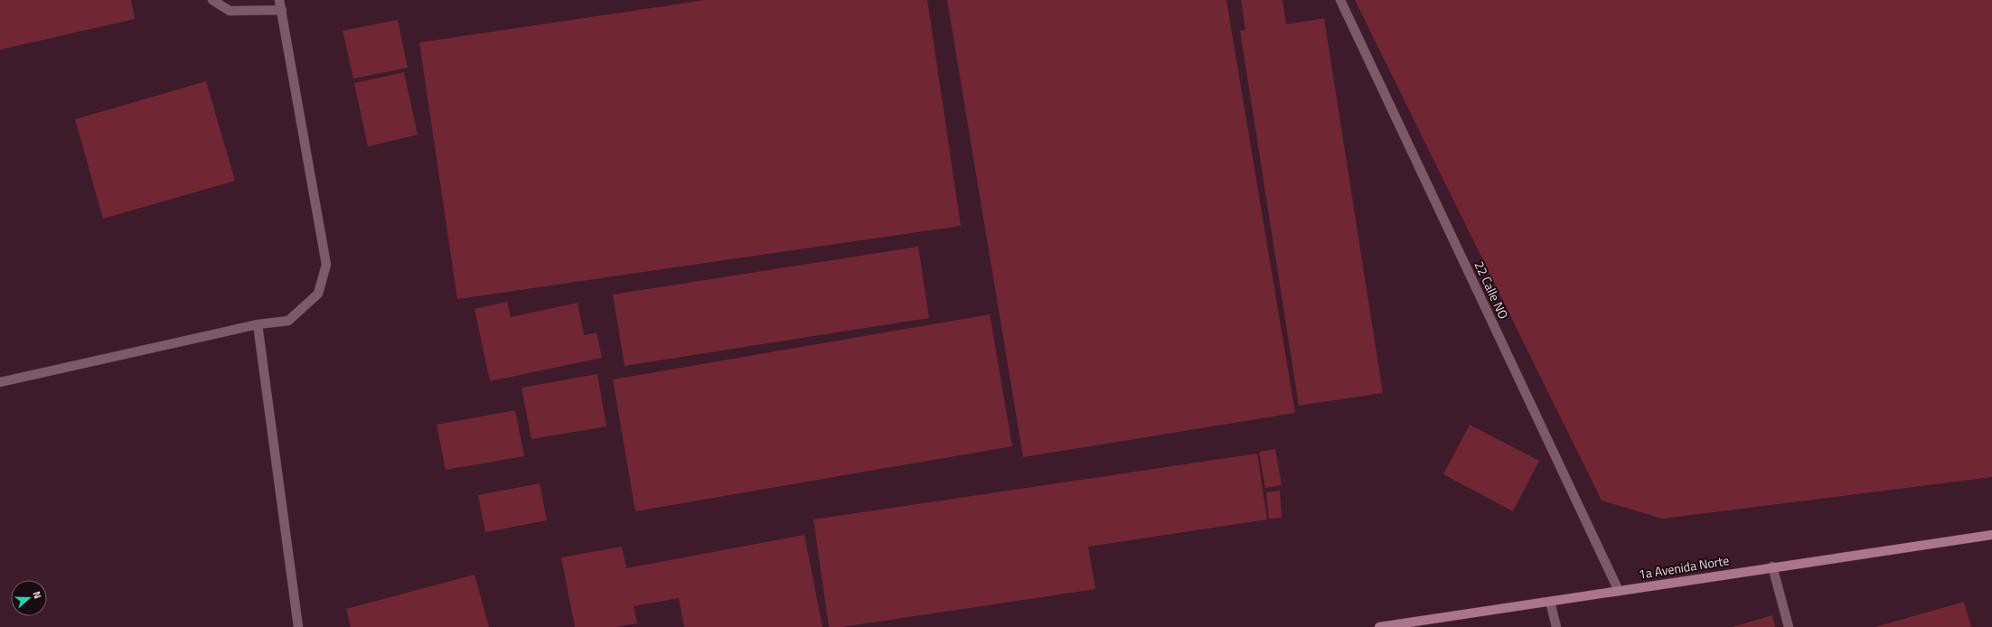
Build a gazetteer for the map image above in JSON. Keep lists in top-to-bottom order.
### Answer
{
  "streets": {
    "street": ["22 Calle NO", "1a Avenida Norte"]
  },
  "crossings": [
    ["22 Calle NO", "1a Avenida Norte"]
  ],
  "north": "right"
}
